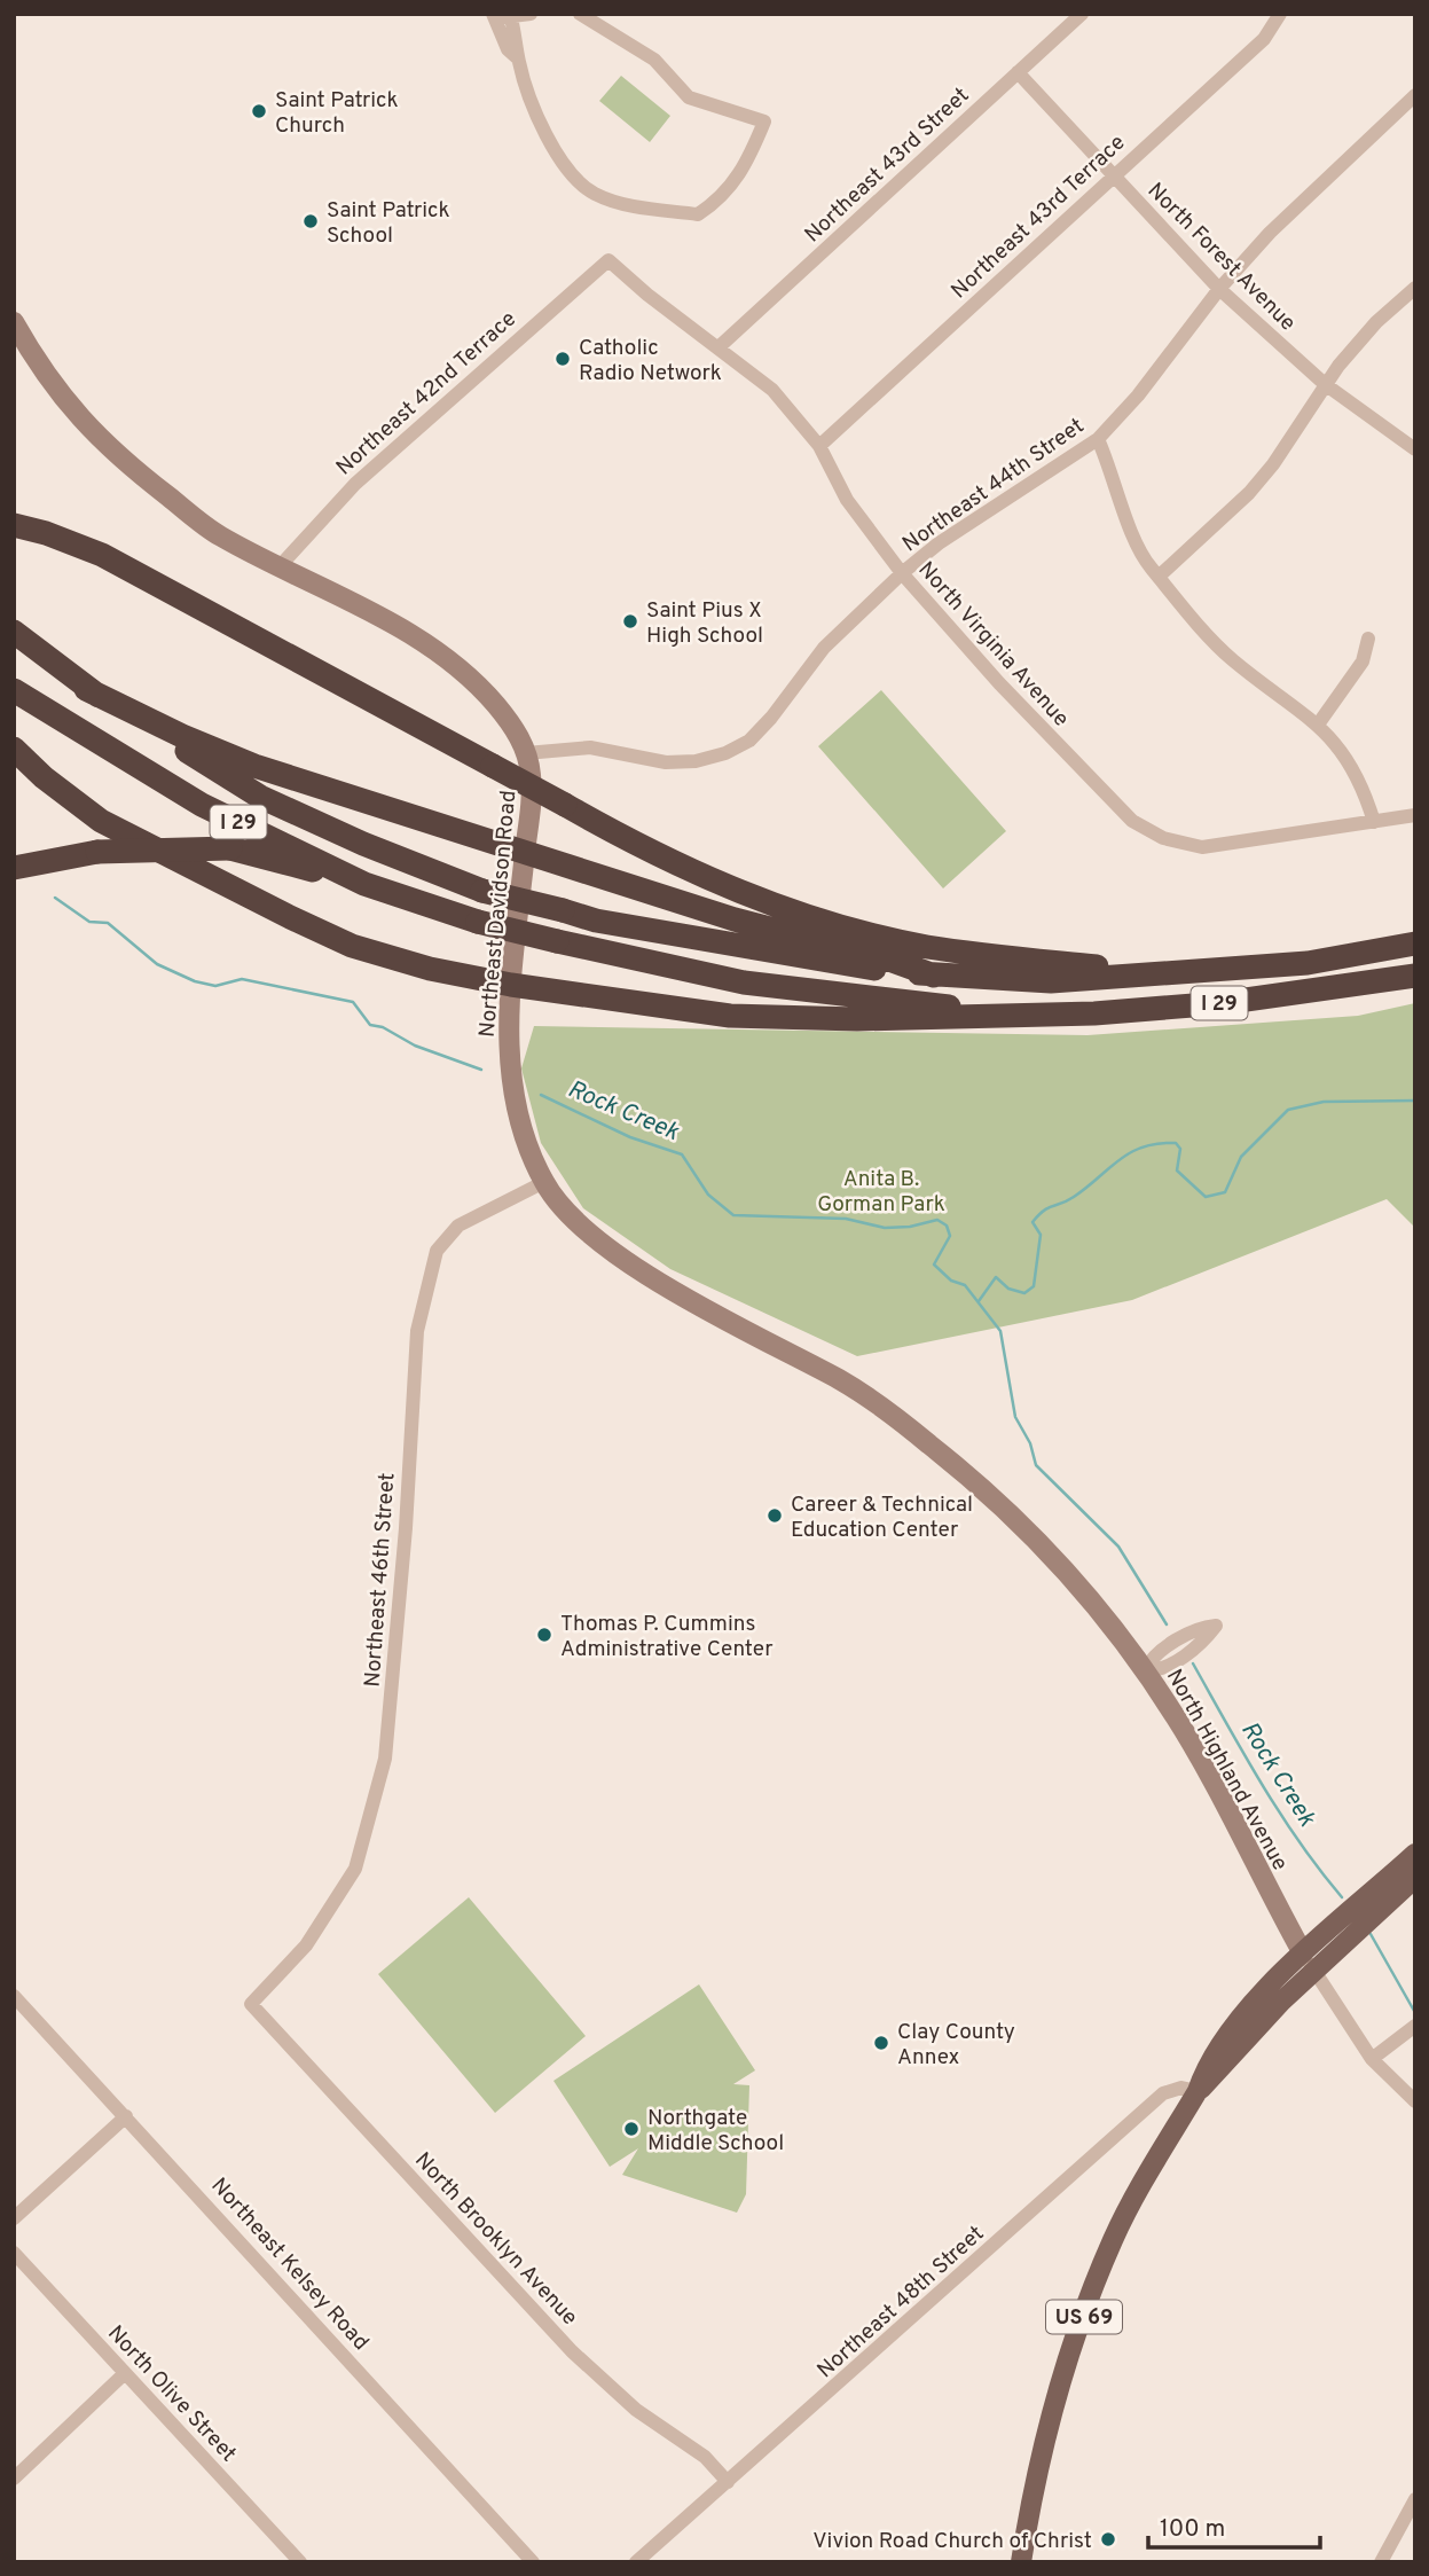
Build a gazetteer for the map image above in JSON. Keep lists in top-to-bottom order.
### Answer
{
  "streets": {
    "highway": ["I 29"],
    "main road": ["US 69"],
    "street": [
      "Northeast 43rd Street",
      "Northeast 43rd Terrace",
      "North Forest Avenue",
      "Northeast 42nd Terrace",
      "Northeast 44th Street",
      "North Virginia Avenue",
      "Northeast Davidson Road",
      "Northeast 46th Street",
      "North Highland Avenue",
      "North Brooklyn Avenue",
      "Northeast Kelsey Road",
      "Northeast 48th Street",
      "North Olive Street"
    ]
  },
  "crossings": [
    ["Northeast 43rd Street", "North Forest Avenue"],
    ["Northeast 43rd Street", "North Virginia Avenue"],
    ["Northeast 43rd Terrace", "North Forest Avenue"],
    ["Northeast 43rd Terrace", "North Virginia Avenue"],
    ["North Forest Avenue", "Northeast 44th Street"],
    ["Northeast 42nd Terrace", "North Virginia Avenue"],
    ["Northeast 42nd Terrace", "Northeast Davidson Road"],
    ["Northeast 44th Street", "North Virginia Avenue"],
    ["Northeast 44th Street", "Northeast Davidson Road"],
    ["Northeast Davidson Road", "Northeast 46th Street"],
    ["Northeast Davidson Road", "North Highland Avenue"],
    ["Northeast 46th Street", "North Brooklyn Avenue"],
    ["North Highland Avenue", "US 69"],
    ["North Brooklyn Avenue", "Northeast 48th Street"],
    ["Northeast 48th Street", "US 69"]
  ],
  "water": ["Rock Creek"],
  "parks": ["Anita B. Gorman Park"],
  "places": [
    "Saint Patrick Church",
    "Saint Patrick School",
    "Catholic Radio Network",
    "Saint Pius X High School",
    "Career & Technical Education Center",
    "Thomas P. Cummins Administrative Center",
    "Clay County Annex",
    "Northgate Middle School",
    "Vivion Road Church of Christ"
  ],
  "scale_bar": "100 m"
}
